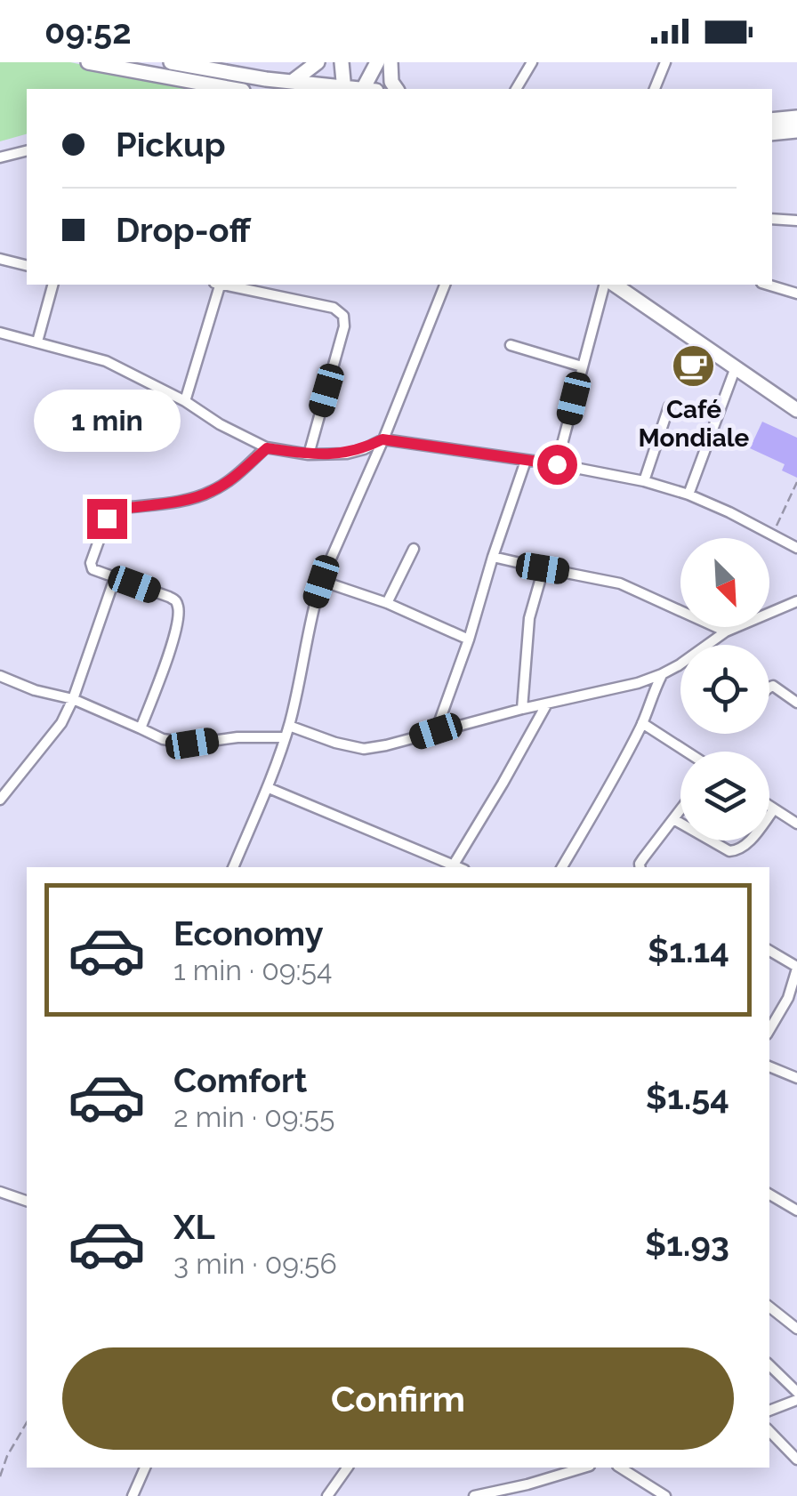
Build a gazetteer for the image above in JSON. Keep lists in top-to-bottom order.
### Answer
{
  "places": {
    "cafe": ["Café Mondiale"]
  },
  "north": "bottom right",
  "page": {
    "status": "09:52",
    "banner": ["Pickup", "Drop-off"],
    "bubble": "1 min",
    "list": [
      {
        "name": "Economy",
        "note": "1 min · 09:54",
        "value": "$1.14"
      },
      {
        "name": "Comfort",
        "note": "2 min · 09:55",
        "value": "$1.54"
      },
      {
        "name": "XL",
        "note": "3 min · 09:56",
        "value": "$1.93"
      }
    ],
    "buttons": "Confirm"
  }
}
